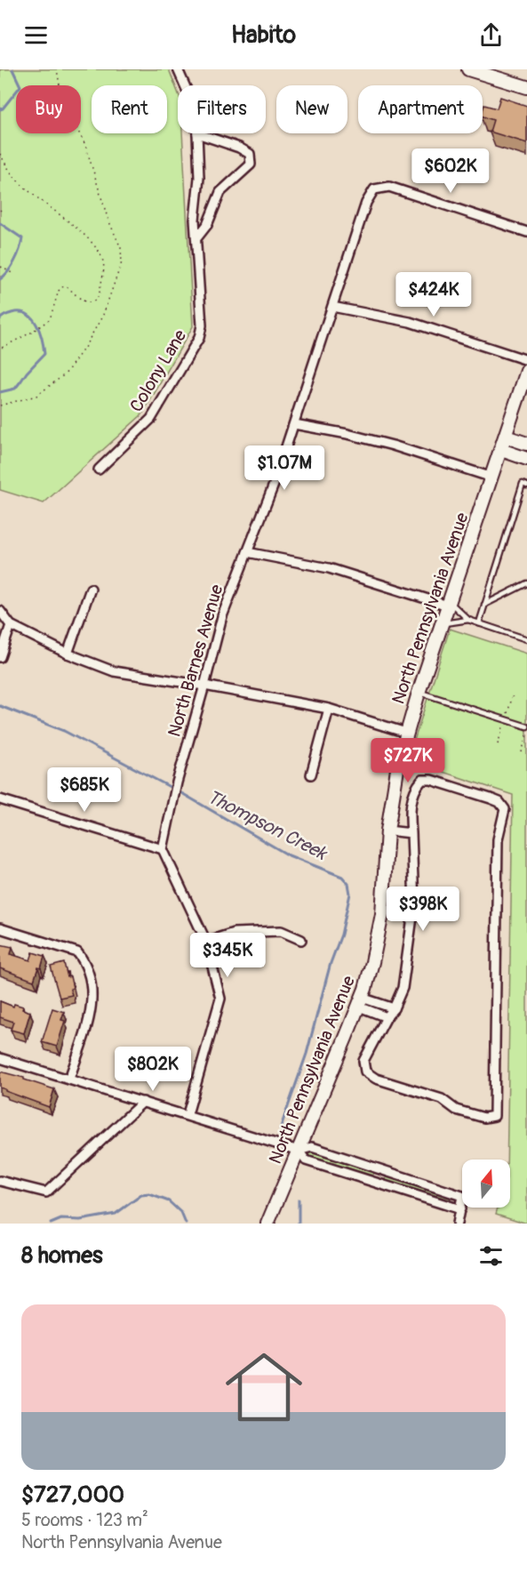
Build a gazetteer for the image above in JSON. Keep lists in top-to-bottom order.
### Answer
{
  "streets": {
    "main road": ["North Pennsylvania Avenue"],
    "street": ["Colony Lane", "North Barnes Avenue"]
  },
  "water": ["Thompson Creek"],
  "north": "top",
  "page": {
    "header": "Habito",
    "chip": [
      "Buy",
      "Rent",
      "Filters",
      "New",
      "Apartment"
    ],
    "price": [
      "$602K",
      "$424K",
      "$1.07M",
      "$727K",
      "$685K",
      "$398K",
      "$345K",
      "$802K"
    ],
    "heading": "8 homes",
    "list": [
      {
        "name": "$727,000",
        "note": "5 rooms · 123 m² · North Pennsylvania Avenue"
      }
    ]
  }
}
